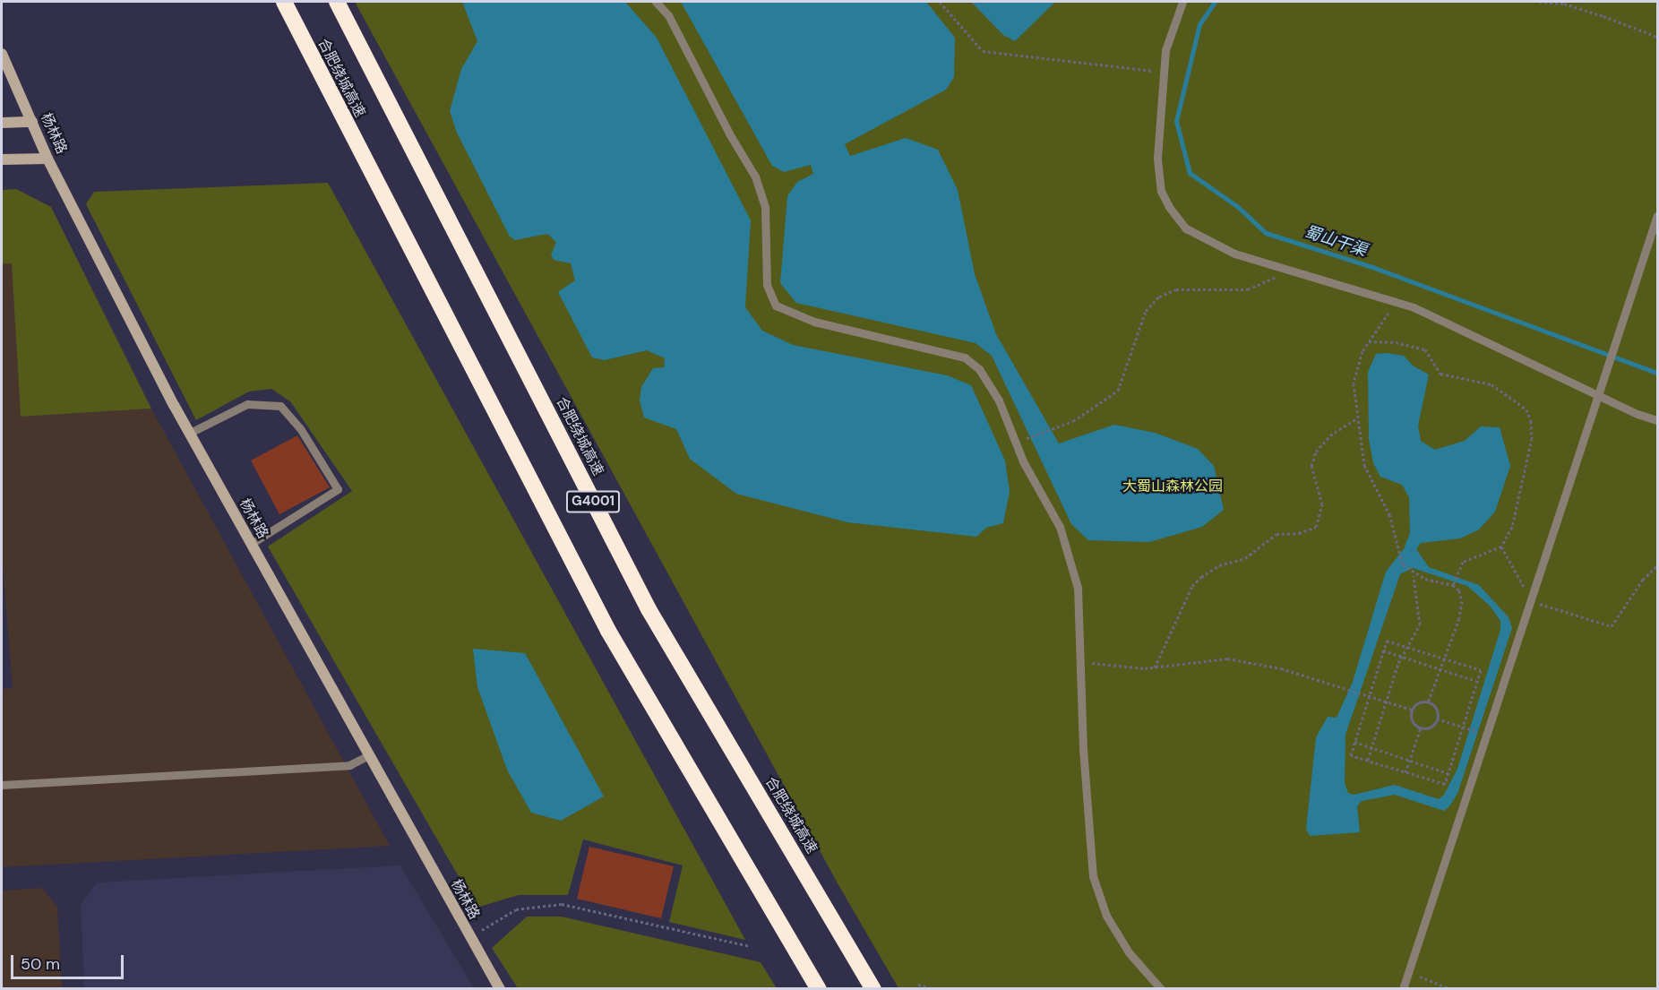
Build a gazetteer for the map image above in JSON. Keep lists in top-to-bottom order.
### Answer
{
  "streets": {
    "highway": ["合肥绕城高速", "G4001"],
    "street": ["杨林路"]
  },
  "water": ["蜀山干渠"],
  "parks": ["大蜀山森林公园"],
  "scale_bar": "50 m"
}
